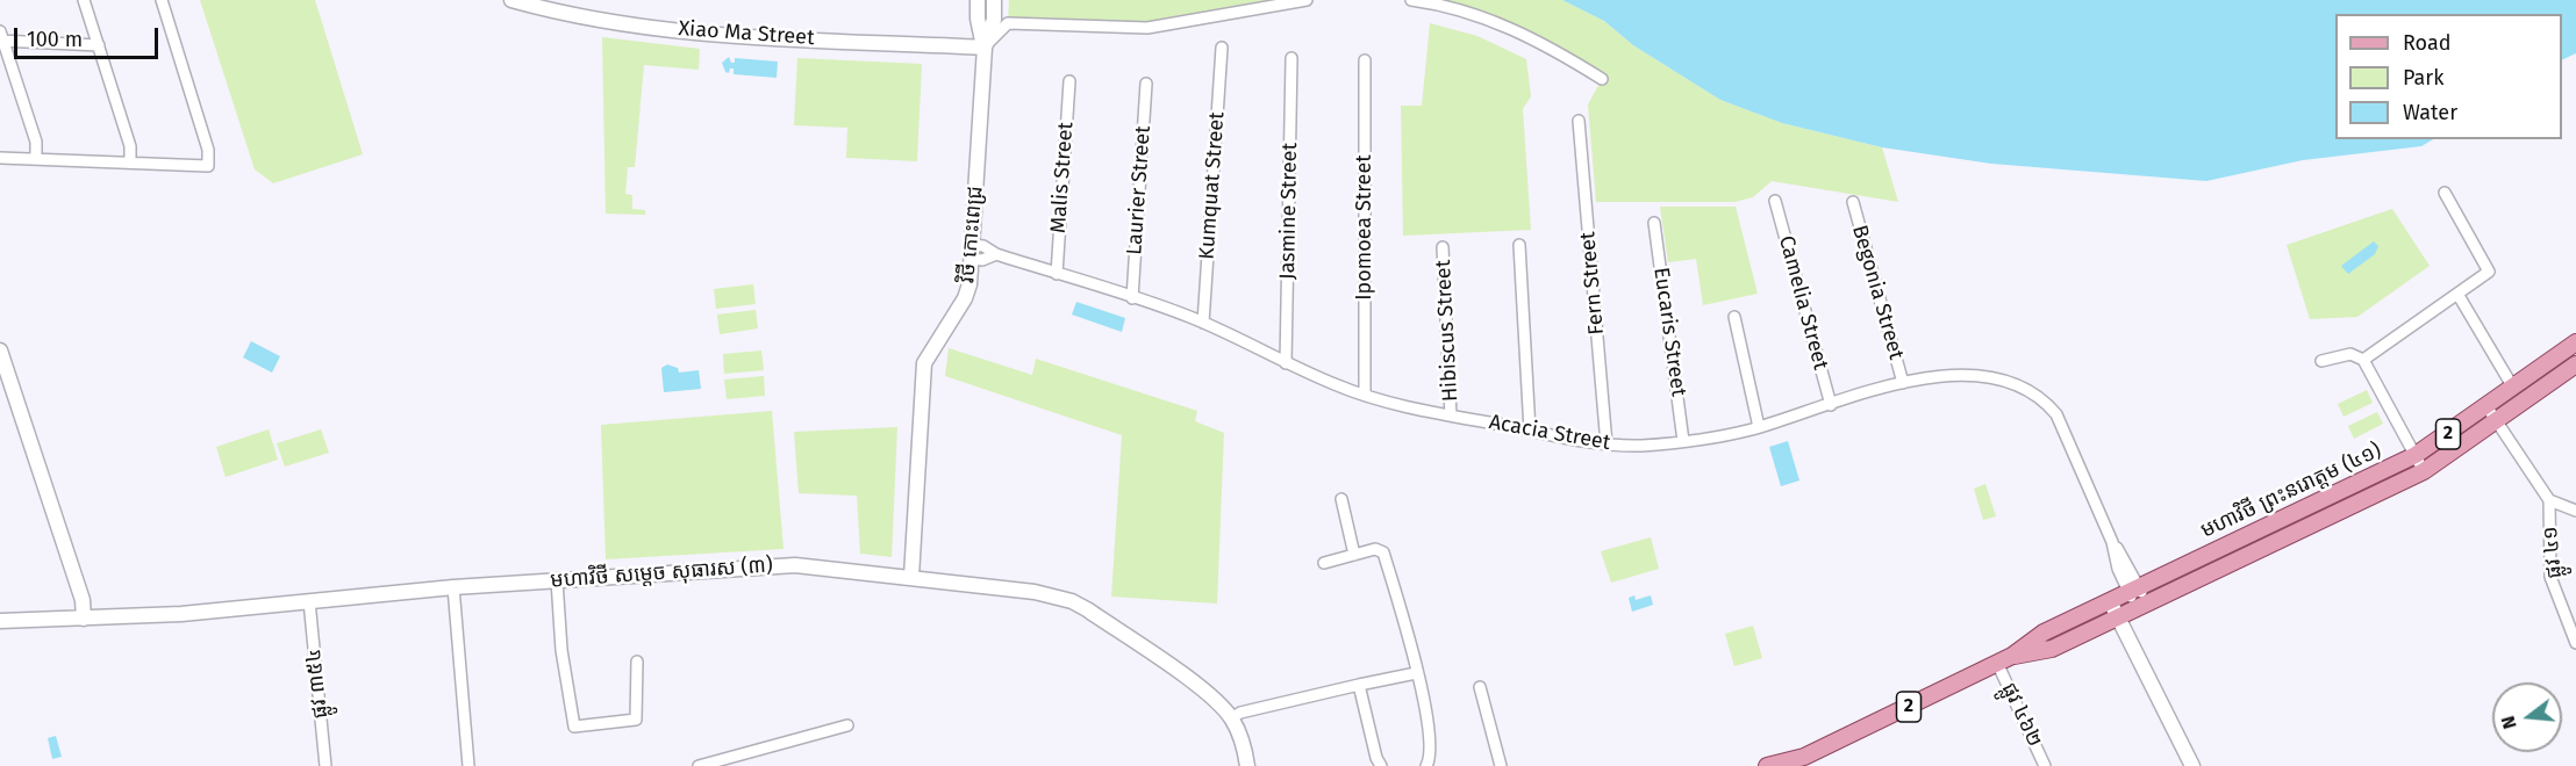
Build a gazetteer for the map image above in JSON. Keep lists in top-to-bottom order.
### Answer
{
  "streets": {
    "main road": [
      "Xiao Ma Street",
      "វិថី កោះពេជ្រ",
      "2",
      "មហាវិថី ព្រះនរោត្តម (៤១)",
      "មហាវិថី សម្តេច សុធារស (៣)"
    ],
    "street": [
      "Malis Street",
      "Kumquat Street",
      "Laurier Street",
      "Jasmine Street",
      "Ipomoea Street",
      "Fern Street",
      "Begonia Street",
      "Camelia Street",
      "Hibiscus Street",
      "Eucaris Street",
      "Acacia Street",
      "ផ្លូវ ៤១",
      "ផ្លូវ ៣៥៤",
      "ផ្លូវ ៤៦២"
    ]
  },
  "crossings": [
    ["Xiao Ma Street", "វិថី កោះពេជ្រ"],
    ["Malis Street", "Acacia Street"],
    ["Kumquat Street", "Acacia Street"],
    ["Laurier Street", "Acacia Street"],
    ["Jasmine Street", "Acacia Street"],
    ["Ipomoea Street", "Acacia Street"],
    ["វិថី កោះពេជ្រ", "Acacia Street"],
    ["វិថី កោះពេជ្រ", "មហាវិថី សម្តេច សុធារស (៣)"],
    ["Fern Street", "Acacia Street"],
    ["Begonia Street", "Acacia Street"],
    ["Camelia Street", "Acacia Street"],
    ["Hibiscus Street", "Acacia Street"],
    ["Eucaris Street", "Acacia Street"],
    ["Acacia Street", "មហាវិថី ព្រះនរោត្តម (៤១)"],
    ["មហាវិថី ព្រះនរោត្តម (៤១)", "ផ្លូវ ៤១"],
    ["មហាវិថី ព្រះនរោត្តម (៤១)", "ផ្លូវ ៤៦២"],
    ["មហាវិថី សម្តេច សុធារស (៣)", "ផ្លូវ ៣៥៤"]
  ],
  "legend": ["Road", "Park", "Water"],
  "scale_bar": "100 m",
  "north": "left"
}
